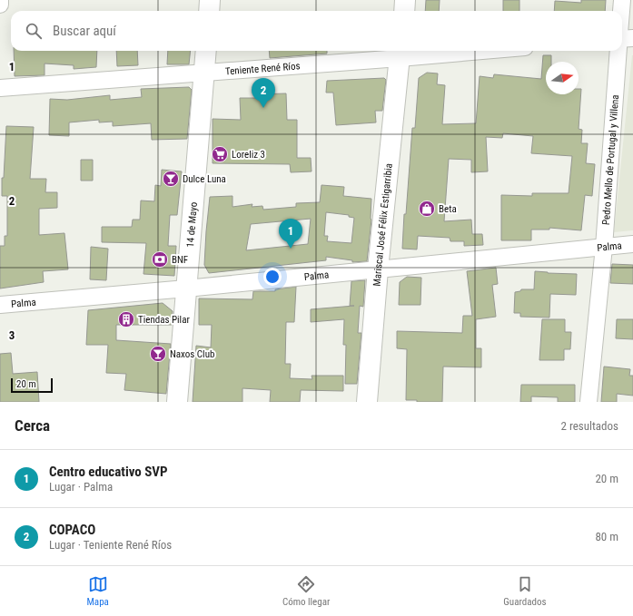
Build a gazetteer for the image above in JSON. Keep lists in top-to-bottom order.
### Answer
{
  "streets": {
    "main road": ["14 de Mayo", "Mariscal José Félix Estigarribia"],
    "street": ["Teniente René Ríos", "Pedro Mello de Portugal y Villena", "Palma"]
  },
  "crossings": [
    ["Teniente René Ríos", "14 de Mayo"],
    ["Teniente René Ríos", "Mariscal José Félix Estigarribia"],
    ["Pedro Mello de Portugal y Villena", "Palma"],
    ["14 de Mayo", "Palma"],
    ["Mariscal José Félix Estigarribia", "Palma"]
  ],
  "places": {
    "supermarket": ["Loreliz 3"],
    "bar": ["Dulce Luna", "Naxos Club"],
    "shop": ["Beta"],
    "bank": ["BNF"],
    "building": ["Tiendas Pilar"]
  },
  "scale_bar": "20 m",
  "north": "right",
  "page": {
    "search": "Buscar aquí",
    "pins": ["2", "1"],
    "scale": "20 m",
    "heading": ["Cerca", "2 resultados"],
    "list": [
      {
        "mark": "1",
        "name": "Centro educativo SVP",
        "note": "Lugar · Palma",
        "value": "20 m"
      },
      {
        "mark": "2",
        "name": "COPACO",
        "note": "Lugar · Teniente René Ríos",
        "value": "80 m"
      }
    ],
    "nav": ["Mapa", "Cómo llegar", "Guardados"]
  },
  "grid": {
    "rows": ["1", "2", "3"]
  }
}
